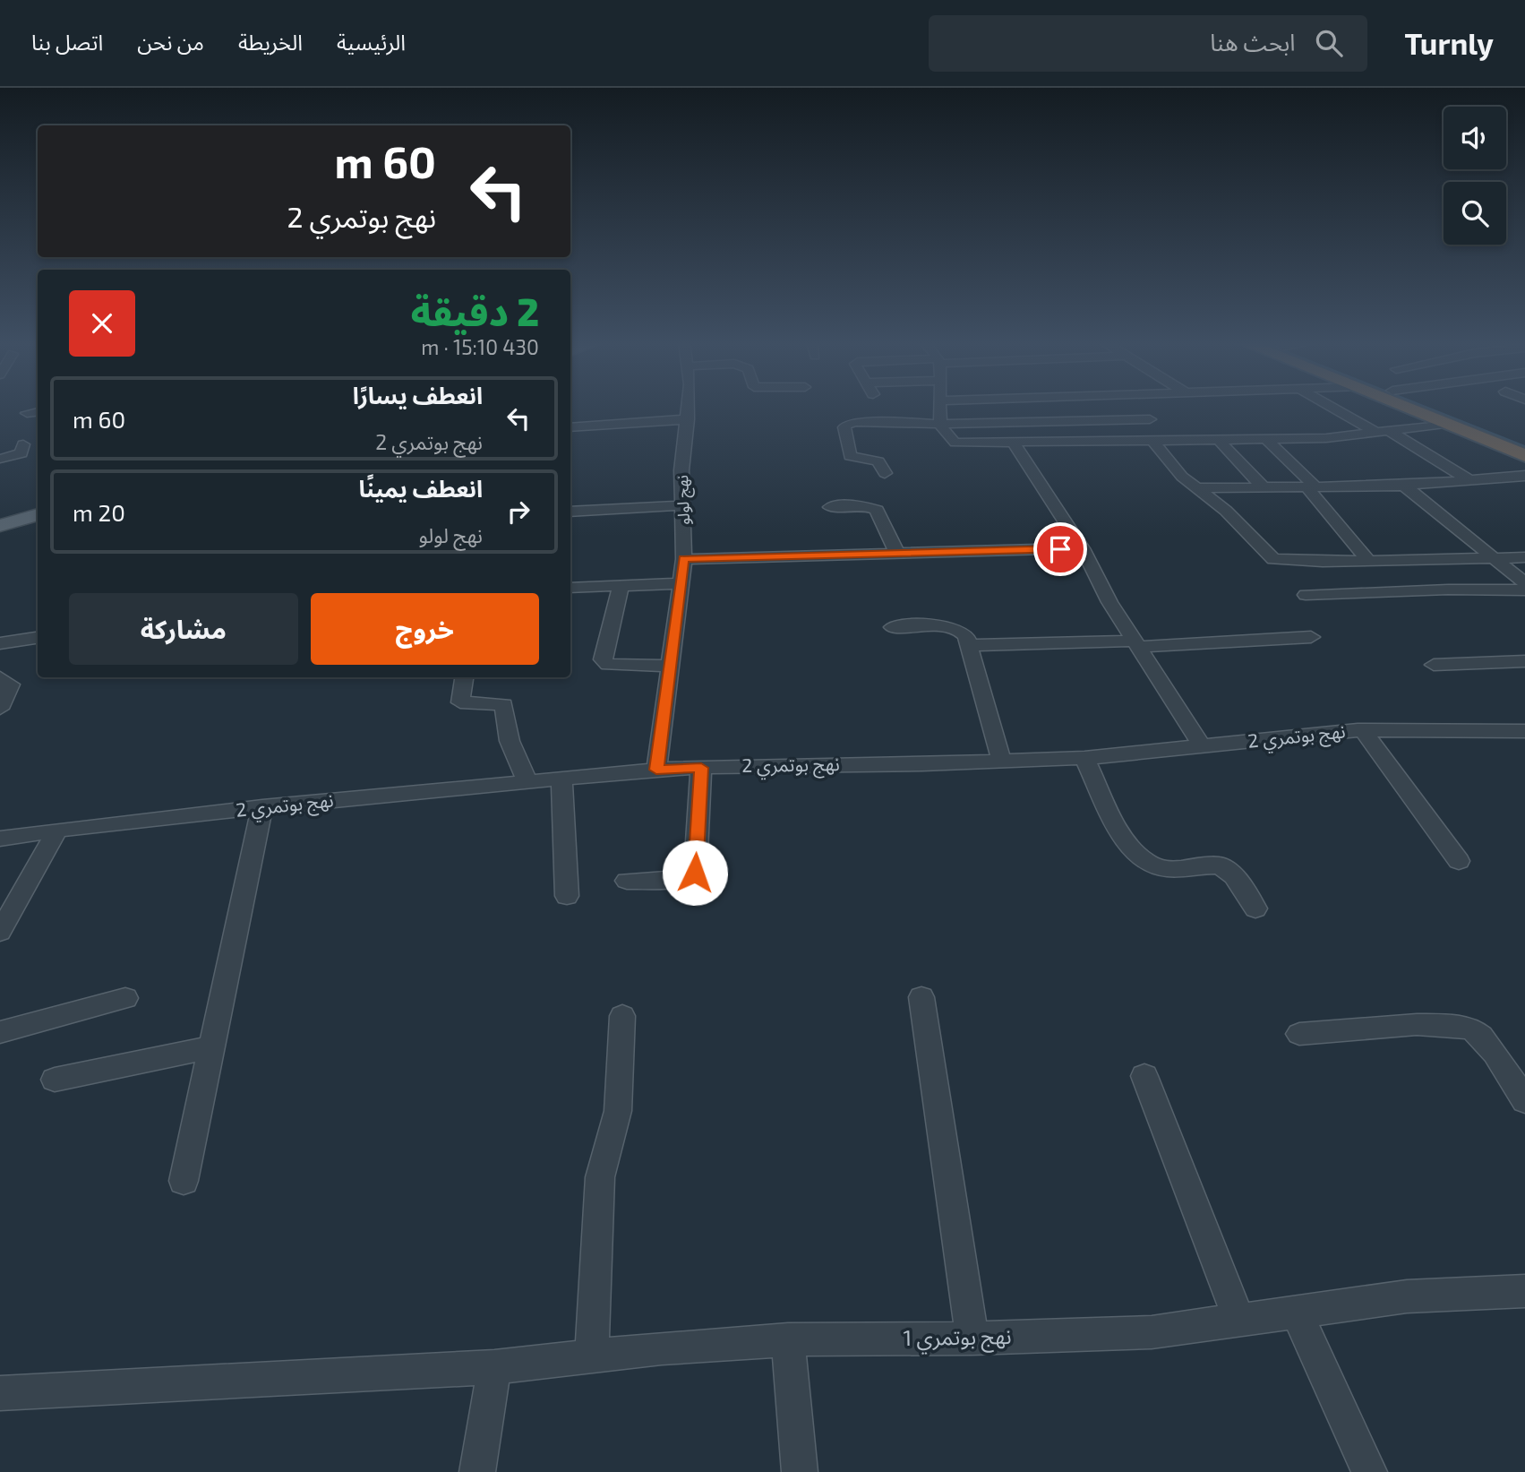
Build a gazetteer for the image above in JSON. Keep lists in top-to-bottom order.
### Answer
{
  "streets": {
    "street": ["نهج لولو", "نهج بوتمري 2", "نهج بوتمري 1"]
  },
  "crossings": [
    ["نهج لولو", "نهج بوتمري 2"]
  ],
  "page": {
    "header": "Turnly",
    "search": "ابحث هنا",
    "nav": [
      "الرئيسية",
      "الخريطة",
      "من نحن",
      "اتصل بنا"
    ],
    "turn": ["60 m", "نهج بوتمري 2"],
    "heading": ["2 دقيقة", "430 m · 15:10"],
    "list": [
      {
        "name": "انعطف يسارًا",
        "note": "نهج بوتمري 2",
        "value": "60 m"
      },
      {
        "name": "انعطف يمينًا",
        "note": "نهج لولو",
        "value": "20 m"
      }
    ],
    "buttons": ["خروج", "مشاركة"]
  }
}
